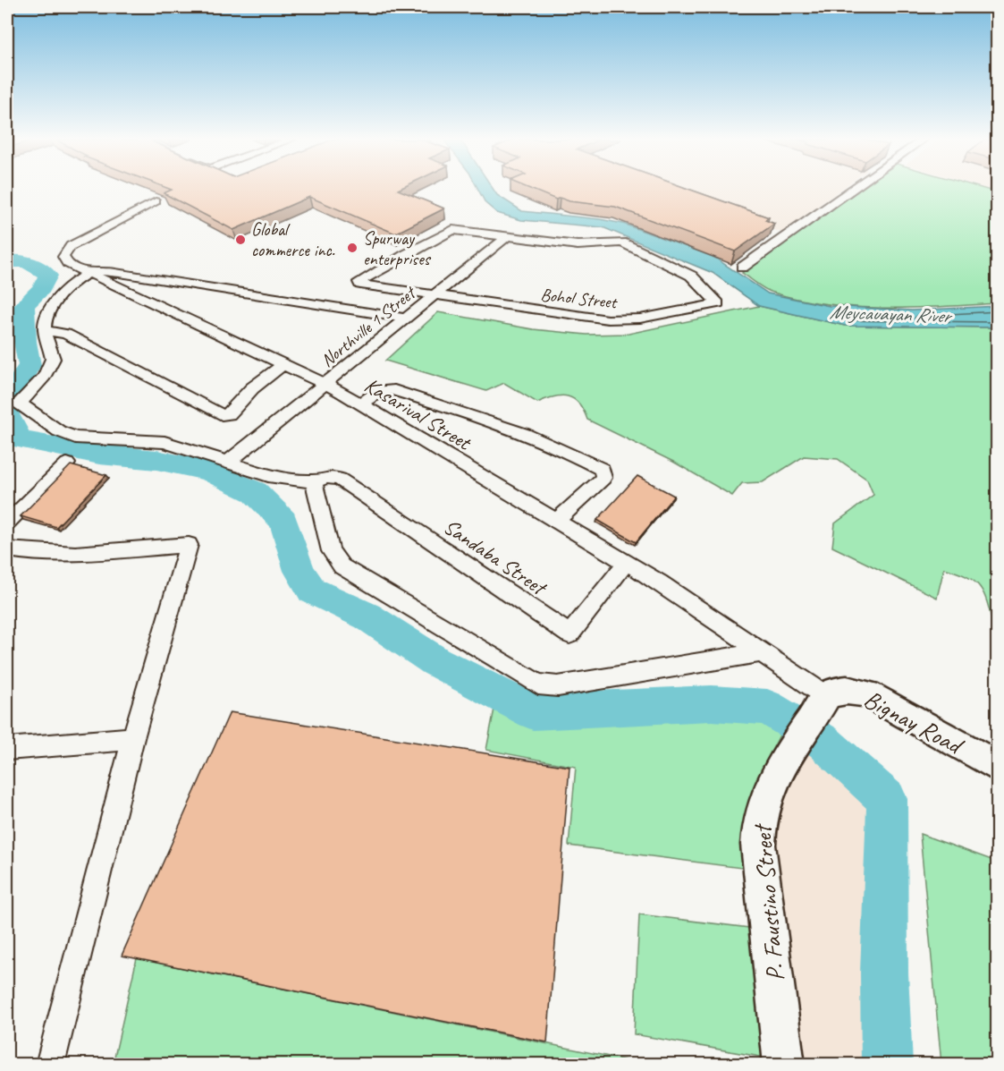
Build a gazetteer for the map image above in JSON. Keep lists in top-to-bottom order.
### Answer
{
  "streets": {
    "main road": ["Bignay Road", "P. Faustino Street"],
    "street": [
      "Bohol Street",
      "Northville 1 Street",
      "Kasarival Street",
      "Sandaba Street"
    ]
  },
  "crossings": [
    ["Bohol Street", "Northville 1 Street"],
    ["Northville 1 Street", "Kasarival Street"],
    ["Kasarival Street", "Sandaba Street"],
    ["Kasarival Street", "Bignay Road"],
    ["Kasarival Street", "P. Faustino Street"],
    ["Bignay Road", "P. Faustino Street"]
  ],
  "water": ["Meycauayan River"],
  "places": ["Global commerce inc.", "Spurway enterprises"]
}
